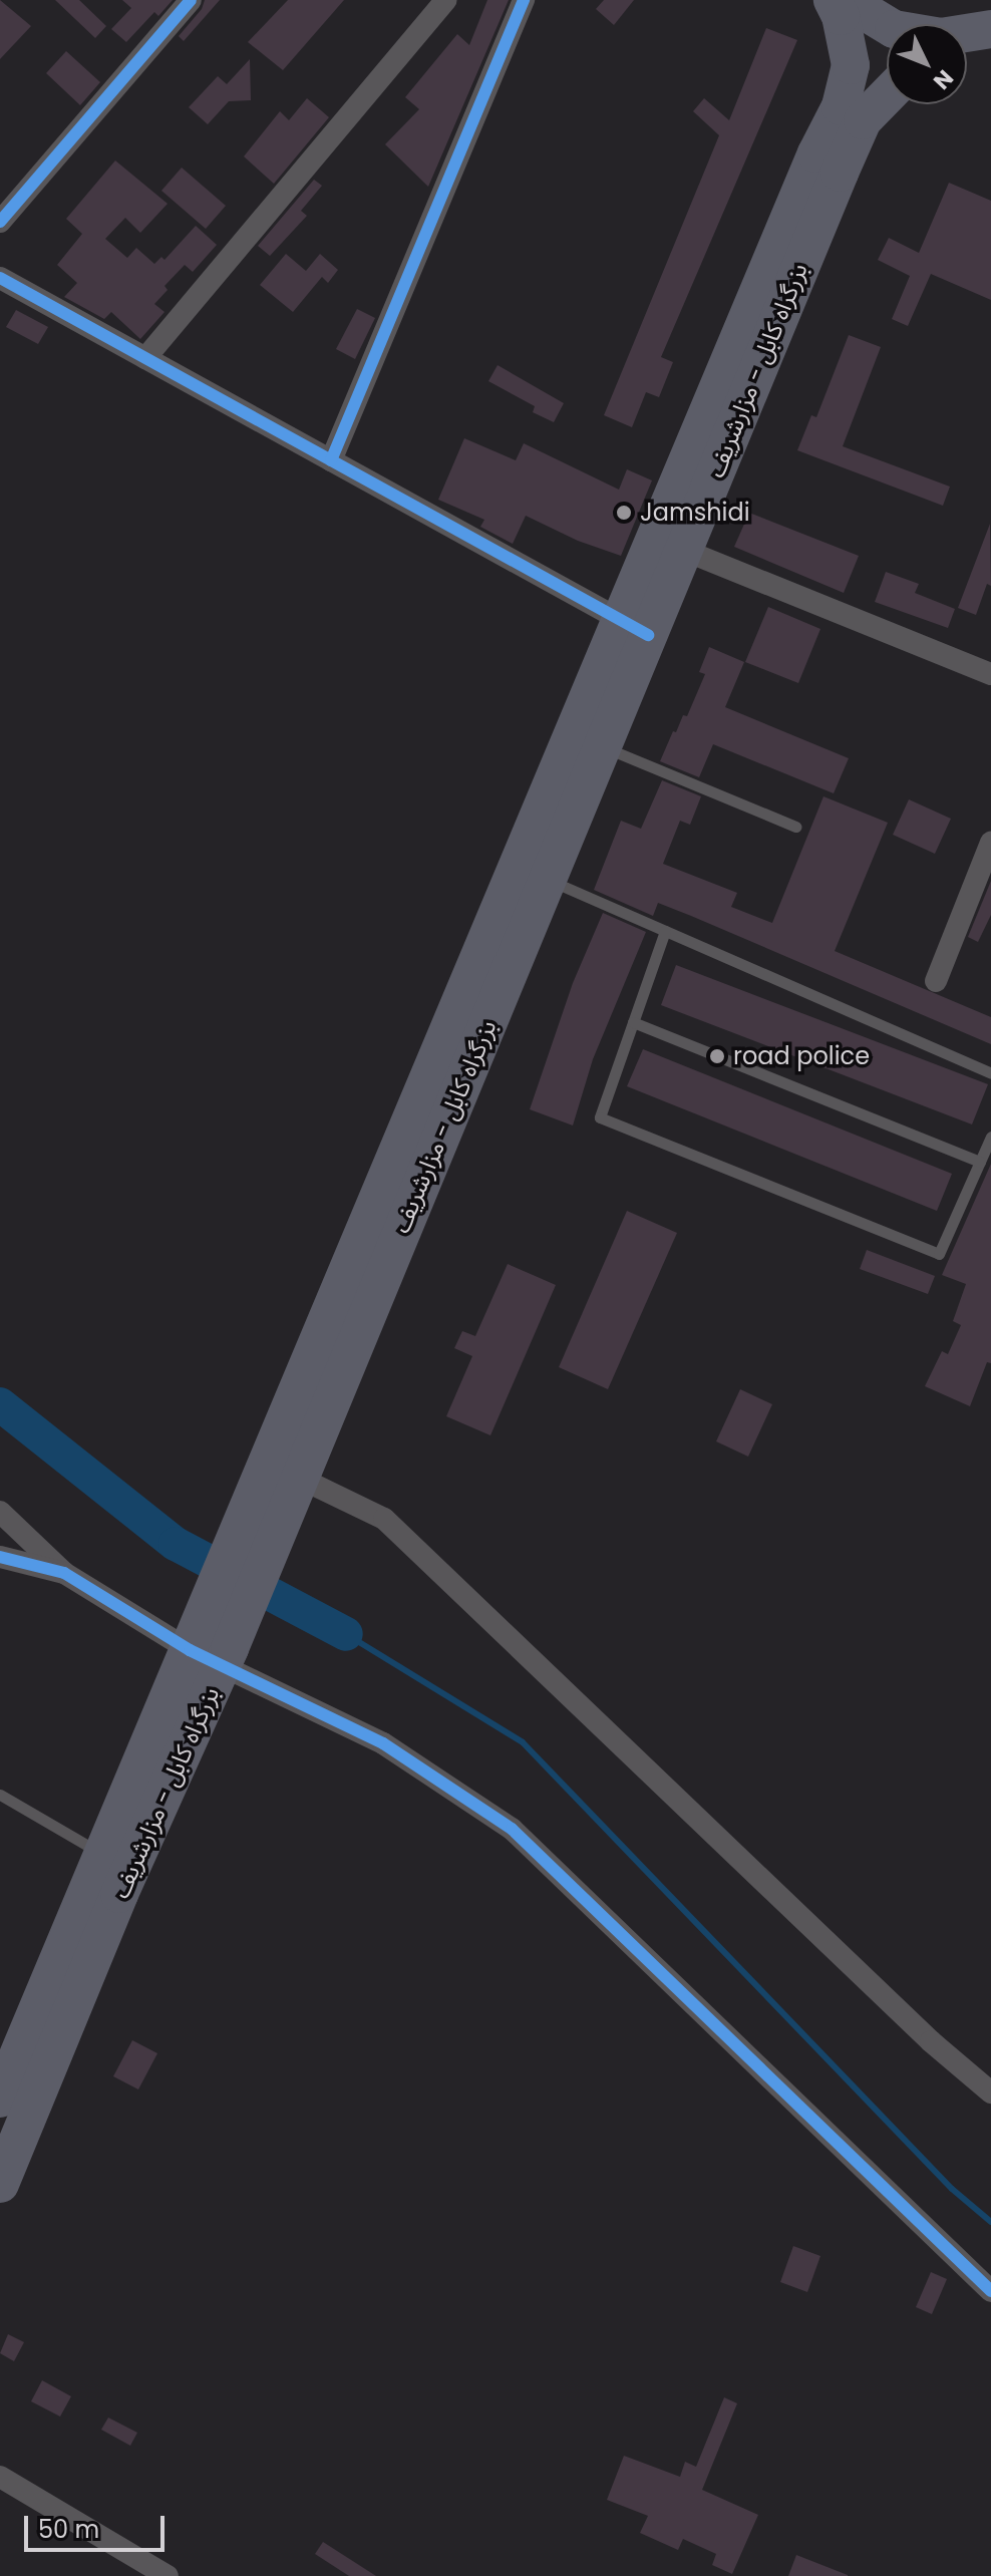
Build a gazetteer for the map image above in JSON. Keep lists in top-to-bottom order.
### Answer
{
  "streets": {
    "highway": ["بزرگراه کابل - مزارشریف"]
  },
  "places": ["Jamshidi", "road police"],
  "scale_bar": "50 m",
  "north": "bottom right"
}
